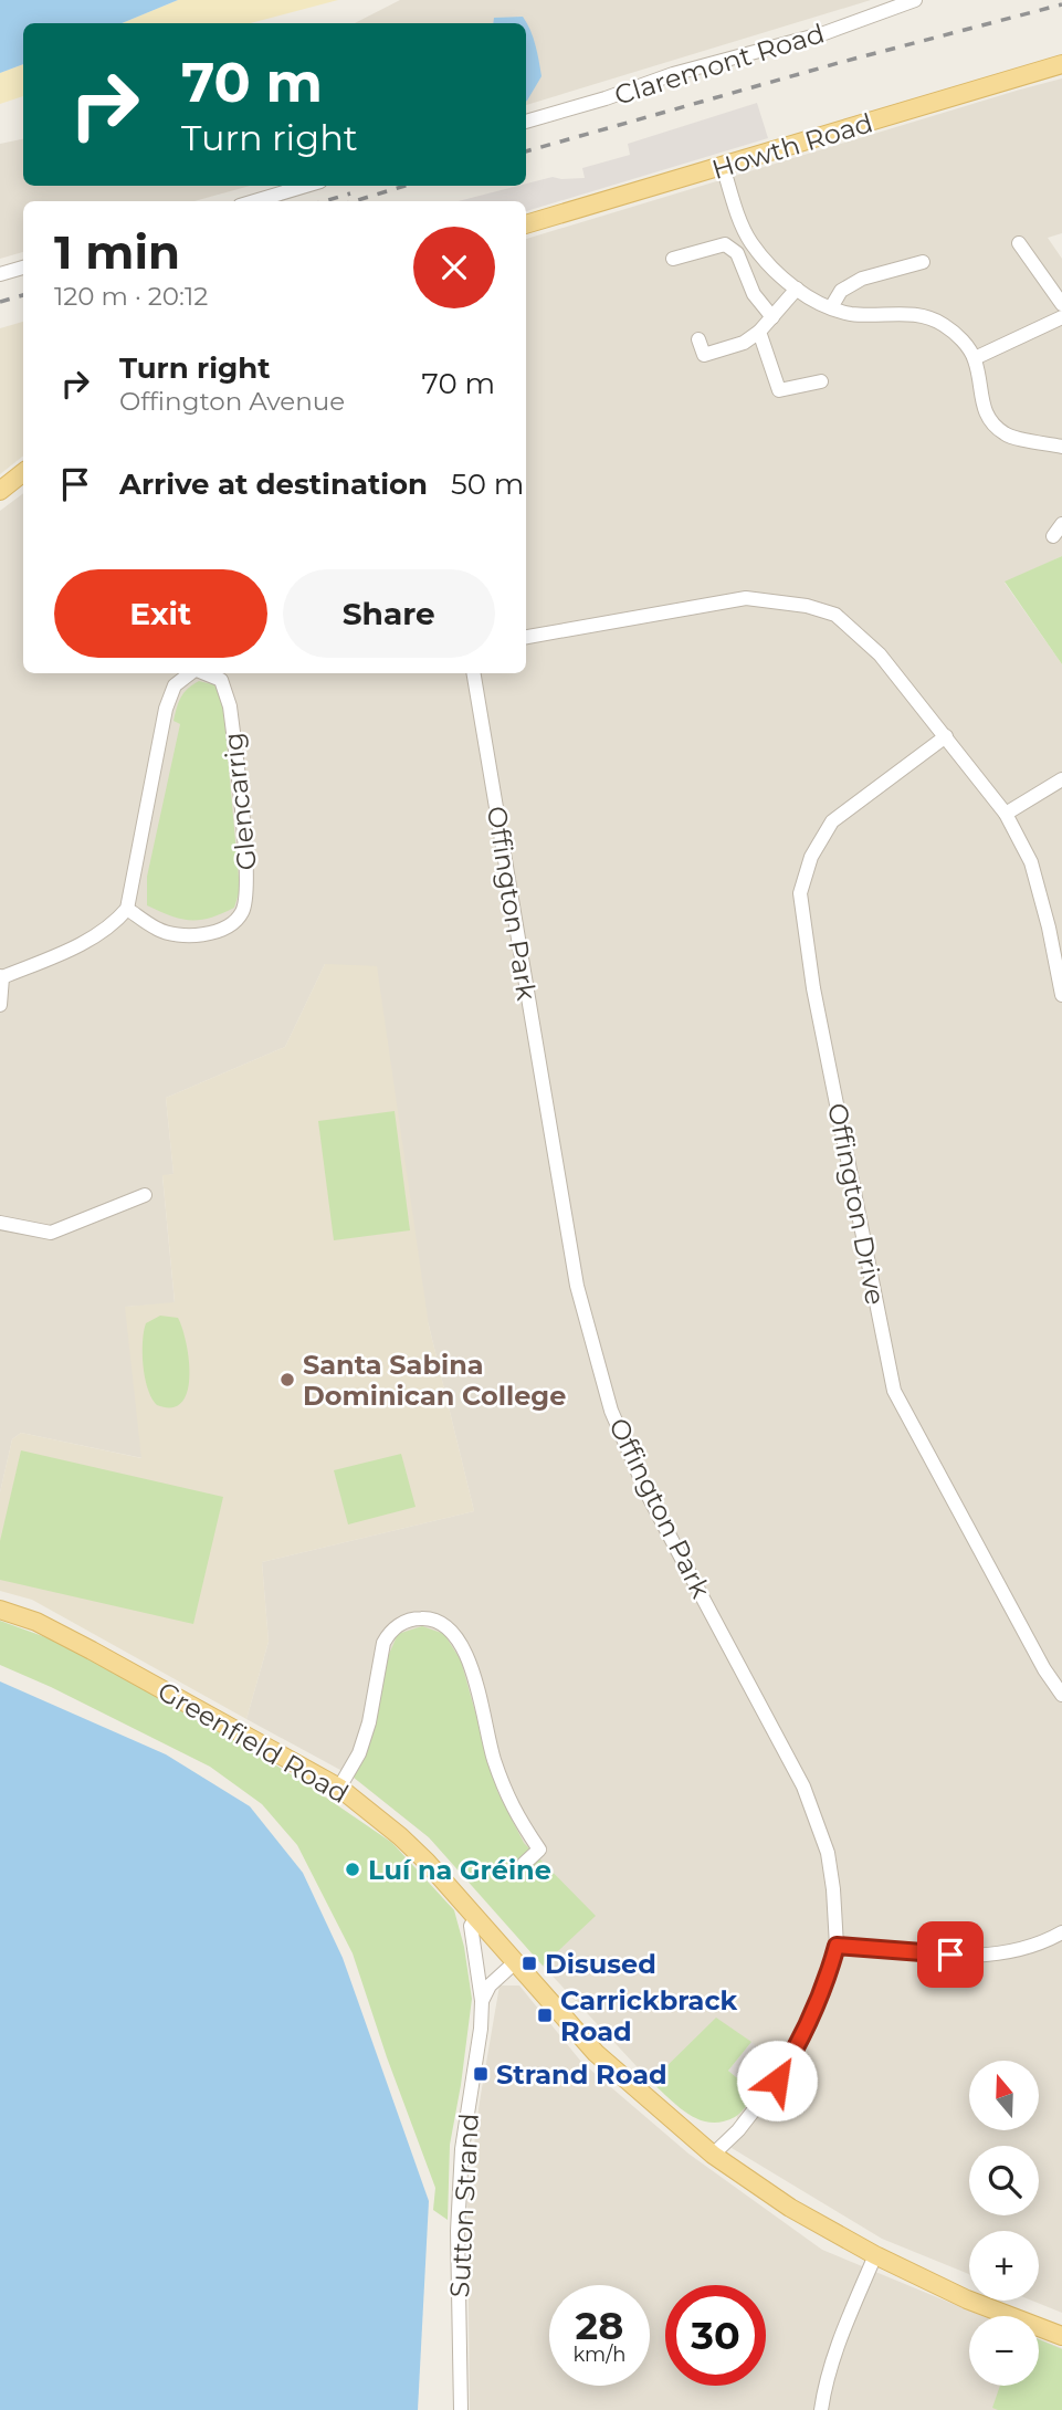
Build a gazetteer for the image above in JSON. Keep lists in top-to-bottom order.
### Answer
{
  "streets": {
    "main road": ["Howth Road", "Greenfield Road"],
    "street": [
      "Claremont Road",
      "Glencarrig",
      "Offington Park",
      "Offington Drive",
      "Sutton Strand"
    ]
  },
  "crossings": [
    ["Greenfield Road", "Sutton Strand"]
  ],
  "places": {
    "other": ["Santa Sabina Dominican College", "Luí na Gréine"],
    "transit": ["Disused", "Carrickbrack Road", "Strand Road"]
  },
  "north": "top",
  "page": {
    "turn": ["70 m", "Turn right"],
    "heading": ["1 min", "120 m · 20:12"],
    "list": [
      {
        "name": "Turn right",
        "note": "Offington Avenue",
        "value": "70 m"
      },
      {
        "name": "Arrive at destination",
        "value": "50 m"
      }
    ],
    "buttons": ["Exit", "Share"],
    "map_buttons": ["+", "−"],
    "speed": "28 km/h",
    "limit": "30"
  }
}
